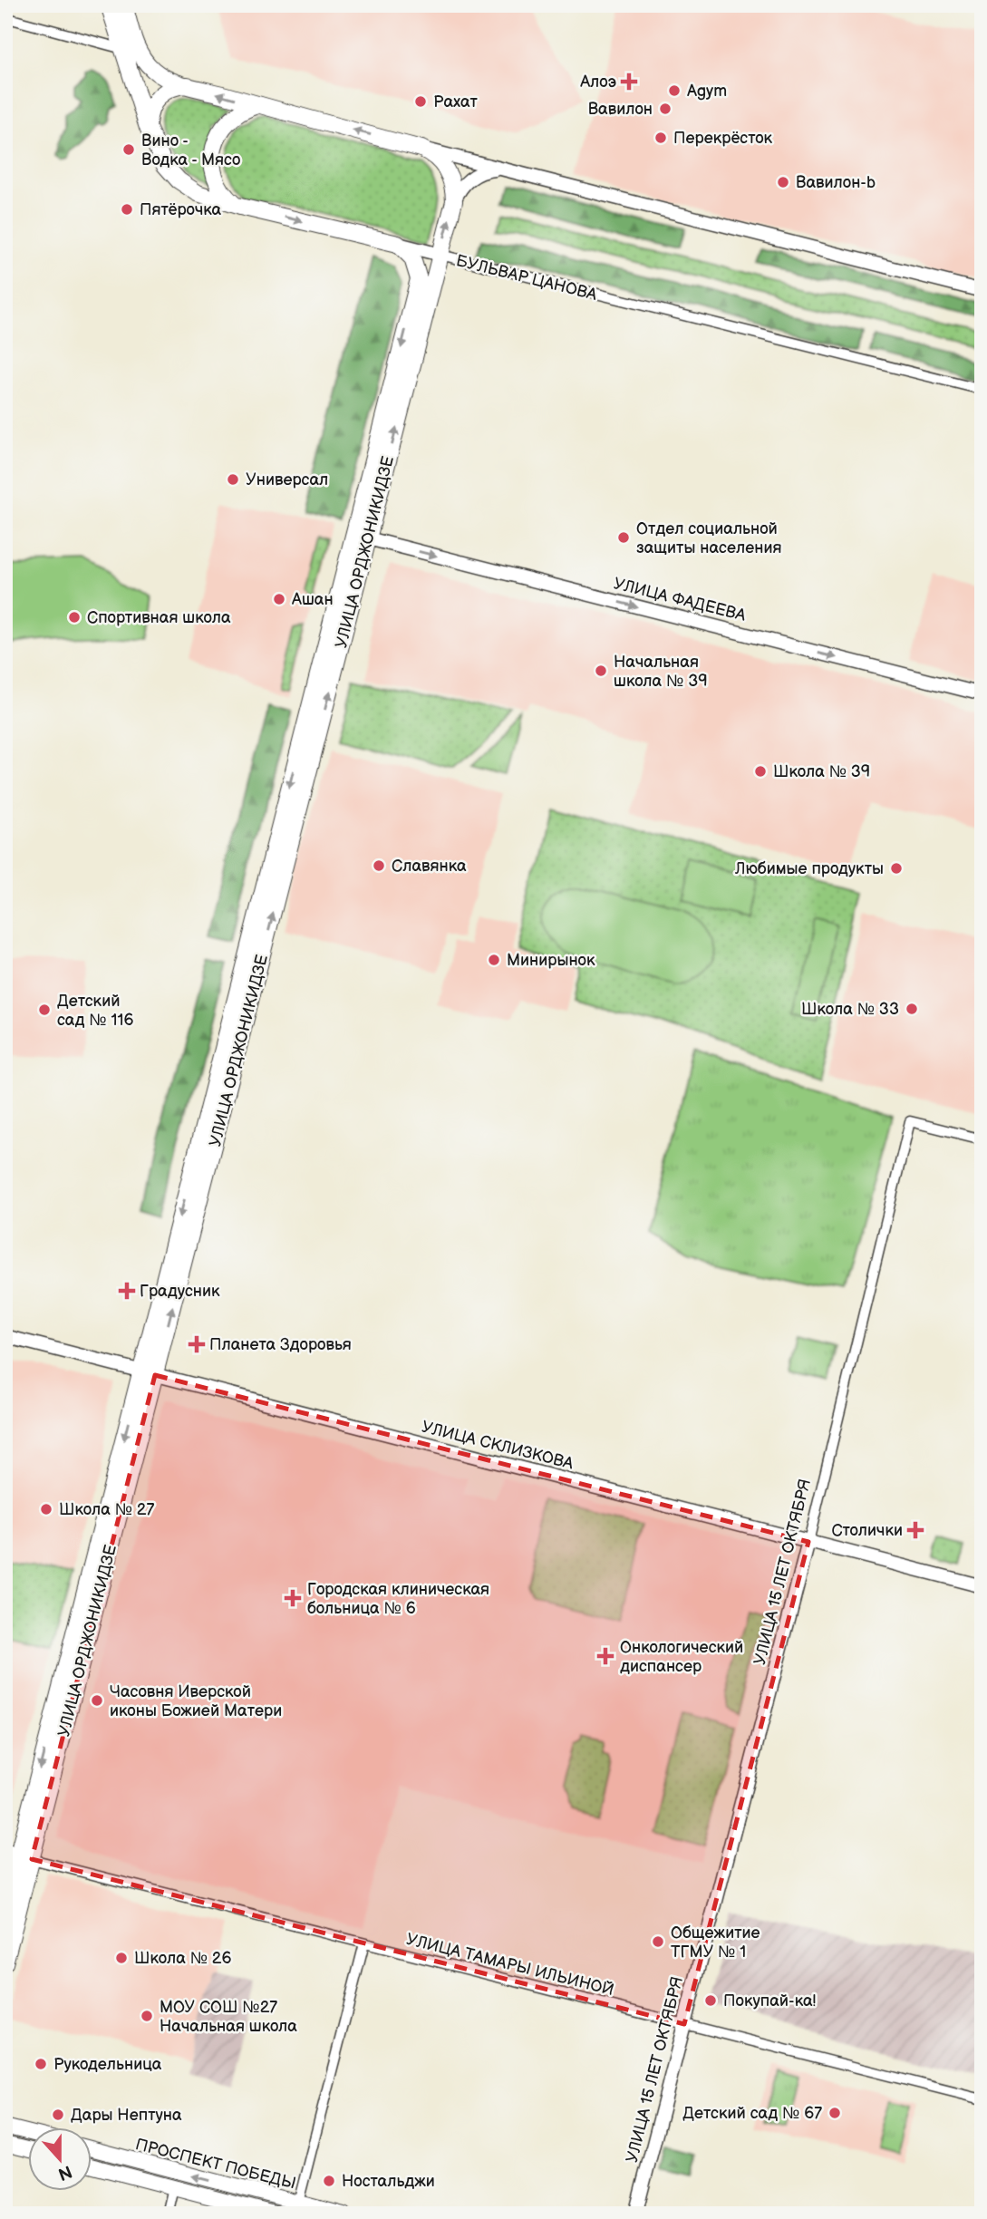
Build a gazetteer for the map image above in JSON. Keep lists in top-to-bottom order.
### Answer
{
  "streets": {
    "main road": ["БУЛЬВАР ЦАНОВА", "УЛИЦА ОРДЖОНИКИДЗЕ", "ПРОСПЕКТ ПОБЕДЫ"],
    "street": [
      "УЛИЦА ФАДЕЕВА",
      "УЛИЦА СКЛИЗКОВА",
      "УЛИЦА 15 ЛЕТ ОКТЯБРЯ",
      "УЛИЦА ТАМАРЫ ИЛЬИНОЙ"
    ]
  },
  "crossings": [
    ["БУЛЬВАР ЦАНОВА", "УЛИЦА ОРДЖОНИКИДЗЕ"],
    ["УЛИЦА ОРДЖОНИКИДЗЕ", "УЛИЦА ФАДЕЕВА"],
    ["УЛИЦА ОРДЖОНИКИДЗЕ", "УЛИЦА СКЛИЗКОВА"],
    ["УЛИЦА ОРДЖОНИКИДЗЕ", "УЛИЦА ТАМАРЫ ИЛЬИНОЙ"],
    ["УЛИЦА СКЛИЗКОВА", "УЛИЦА 15 ЛЕТ ОКТЯБРЯ"],
    ["УЛИЦА 15 ЛЕТ ОКТЯБРЯ", "УЛИЦА ТАМАРЫ ИЛЬИНОЙ"]
  ],
  "one_way": ["УЛИЦА ФАДЕЕВА"],
  "places": {
    "health": [
      "Алоэ",
      "Градусник",
      "Планета Здоровья",
      "Столички",
      "Городская клиническая больница № 6",
      "Онкологический диспансер"
    ],
    "other": [
      "Agym",
      "Рахат",
      "Вавилон",
      "Перекрёсток",
      "Вино - Водка - Мясо",
      "Вавилон-b",
      "Пятёрочка",
      "Универсал",
      "Отдел социальной защиты населения",
      "Ашан",
      "Спортивная школа",
      "Начальная школа № 39",
      "Школа № 39",
      "Славянка",
      "Любимые продукты",
      "Минирынок",
      "Школа № 33",
      "Детский сад № 116",
      "Школа № 27",
      "Часовня Иверской иконы Божией Матери",
      "Общежитие ТГМУ № 1",
      "Школа № 26",
      "Покупай-ка!",
      "МОУ СОШ №27 Начальная школа",
      "Рукодельница",
      "Детский сад № 67",
      "Дары Нептуна",
      "Ностальджи"
    ]
  },
  "north": "bottom"
}
